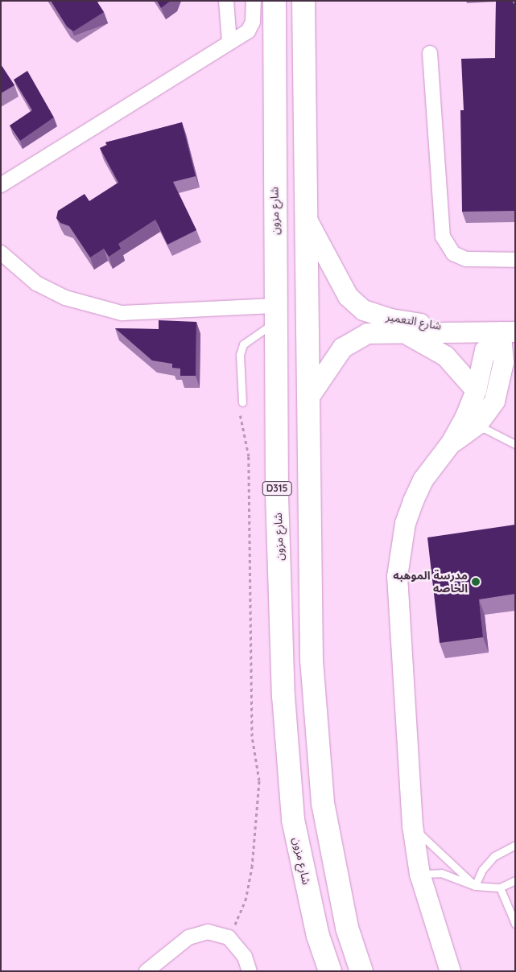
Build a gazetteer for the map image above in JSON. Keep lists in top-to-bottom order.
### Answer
{
  "streets": {
    "main road": ["شارع مزون", "D315"],
    "street": ["شارع التعمير"]
  },
  "places": ["مدرسة الموهبه الخاصه"]
}
